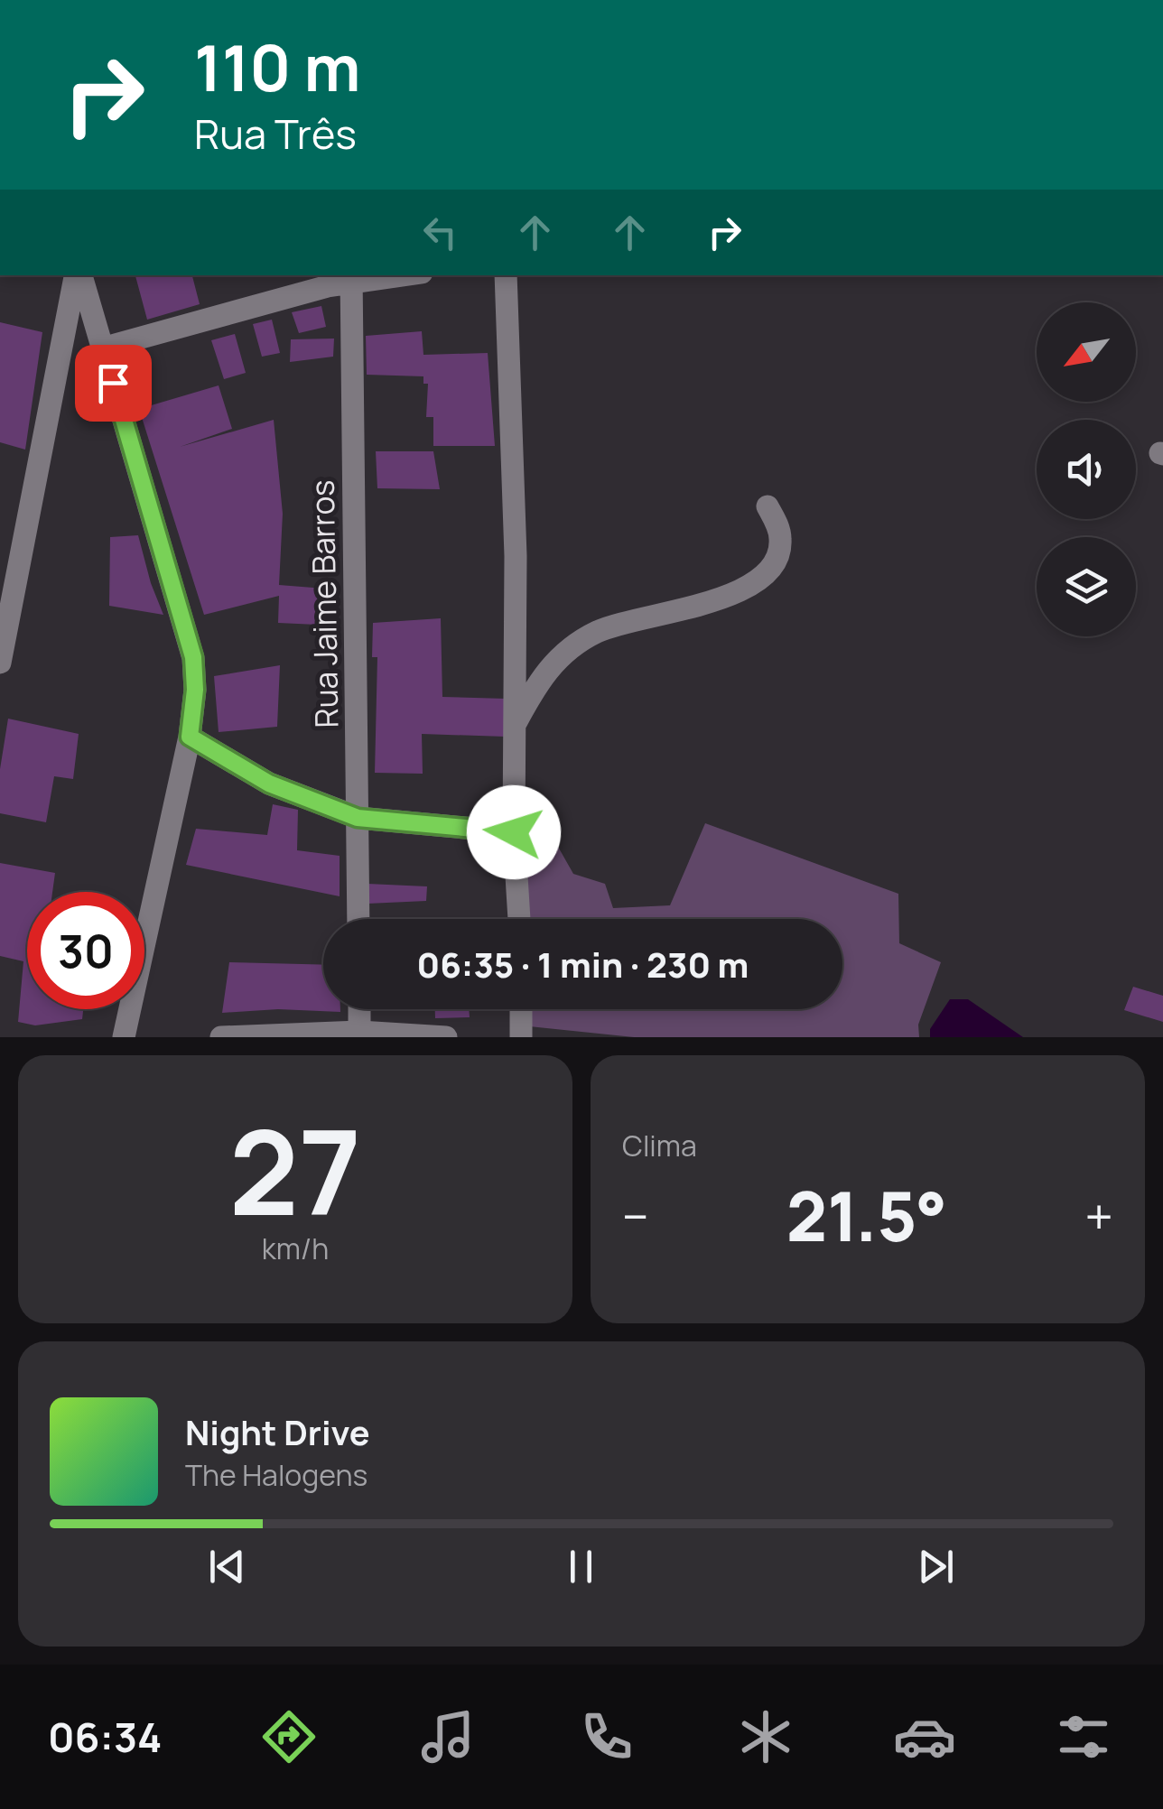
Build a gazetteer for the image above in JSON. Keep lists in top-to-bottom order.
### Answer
{
  "streets": {
    "street": ["Rua Jaime Barros"]
  },
  "north": "bottom left",
  "page": {
    "turn": ["110 m", "Rua Três"],
    "limit": "30",
    "trip": "06:35 · 1 min · 230 m",
    "tile": [
      ["27", "km/h"],
      "Clima"
    ],
    "heat": ["−", "21.5°", "+"],
    "song": ["Night Drive", "The Halogens"],
    "tabs": "06:34"
  }
}
